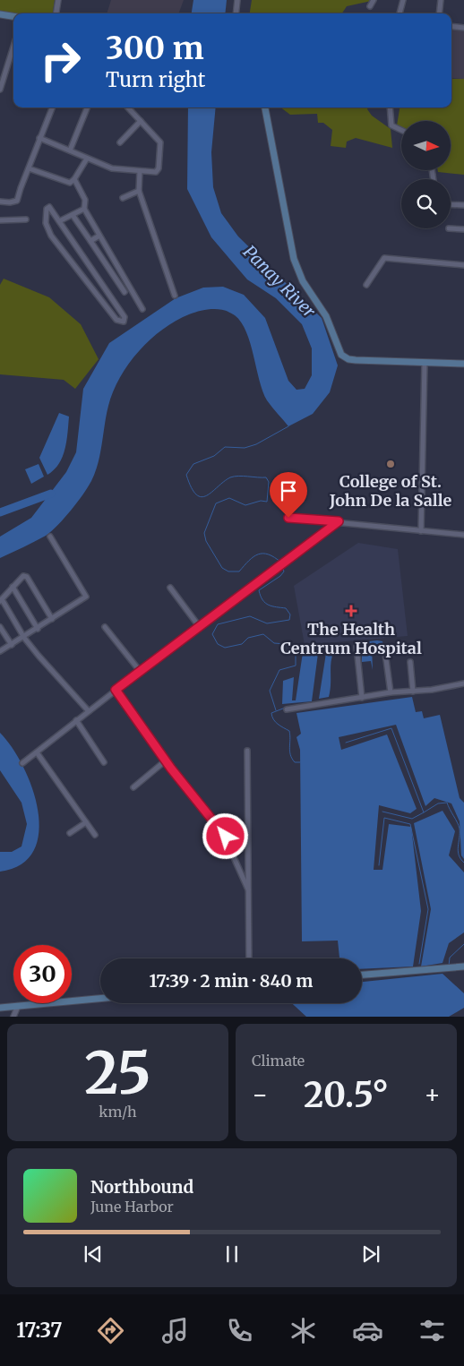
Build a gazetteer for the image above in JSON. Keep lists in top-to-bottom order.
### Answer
{
  "water": ["Panay River"],
  "places": {
    "other": ["College of St. John De la Salle"],
    "health": ["The Health Centrum Hospital"]
  },
  "north": "right",
  "page": {
    "turn": ["300 m", "Turn right"],
    "limit": "30",
    "trip": "17:39 · 2 min · 840 m",
    "tile": [
      ["25", "km/h"],
      "Climate"
    ],
    "heat": ["−", "20.5°", "+"],
    "song": ["Northbound", "June Harbor"],
    "tabs": "17:37"
  }
}
